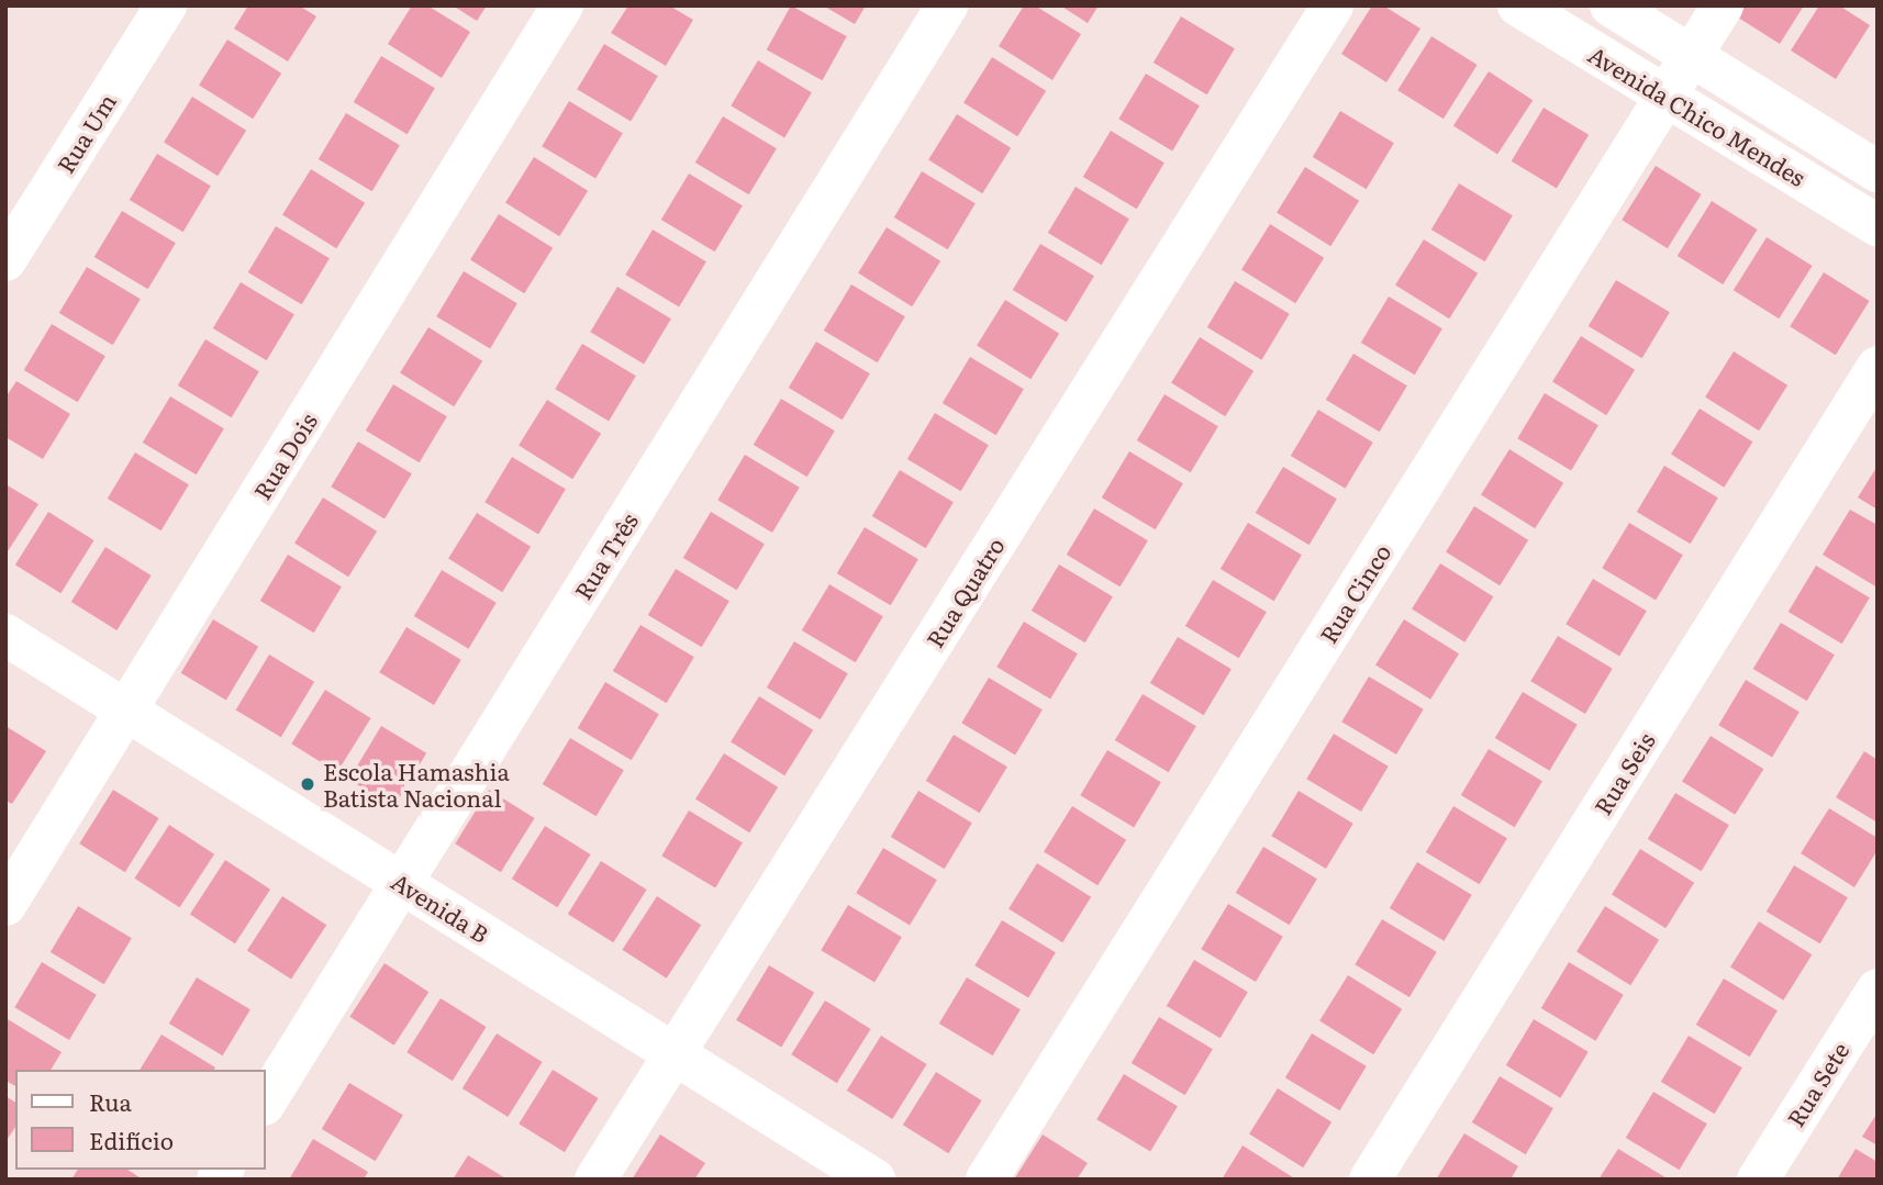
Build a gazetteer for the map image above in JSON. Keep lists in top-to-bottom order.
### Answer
{
  "streets": {
    "street": [
      "Avenida Chico Mendes",
      "Rua Um",
      "Rua Dois",
      "Rua Três",
      "Rua Quatro",
      "Rua Cinco",
      "Rua Seis",
      "Avenida B",
      "Rua Sete"
    ]
  },
  "crossings": [
    ["Avenida Chico Mendes", "Rua Cinco"],
    ["Rua Dois", "Avenida B"],
    ["Rua Três", "Avenida B"],
    ["Rua Quatro", "Avenida B"]
  ],
  "places": ["Escola Hamashia Batista Nacional"],
  "legend": ["Rua", "Edifício"]
}
